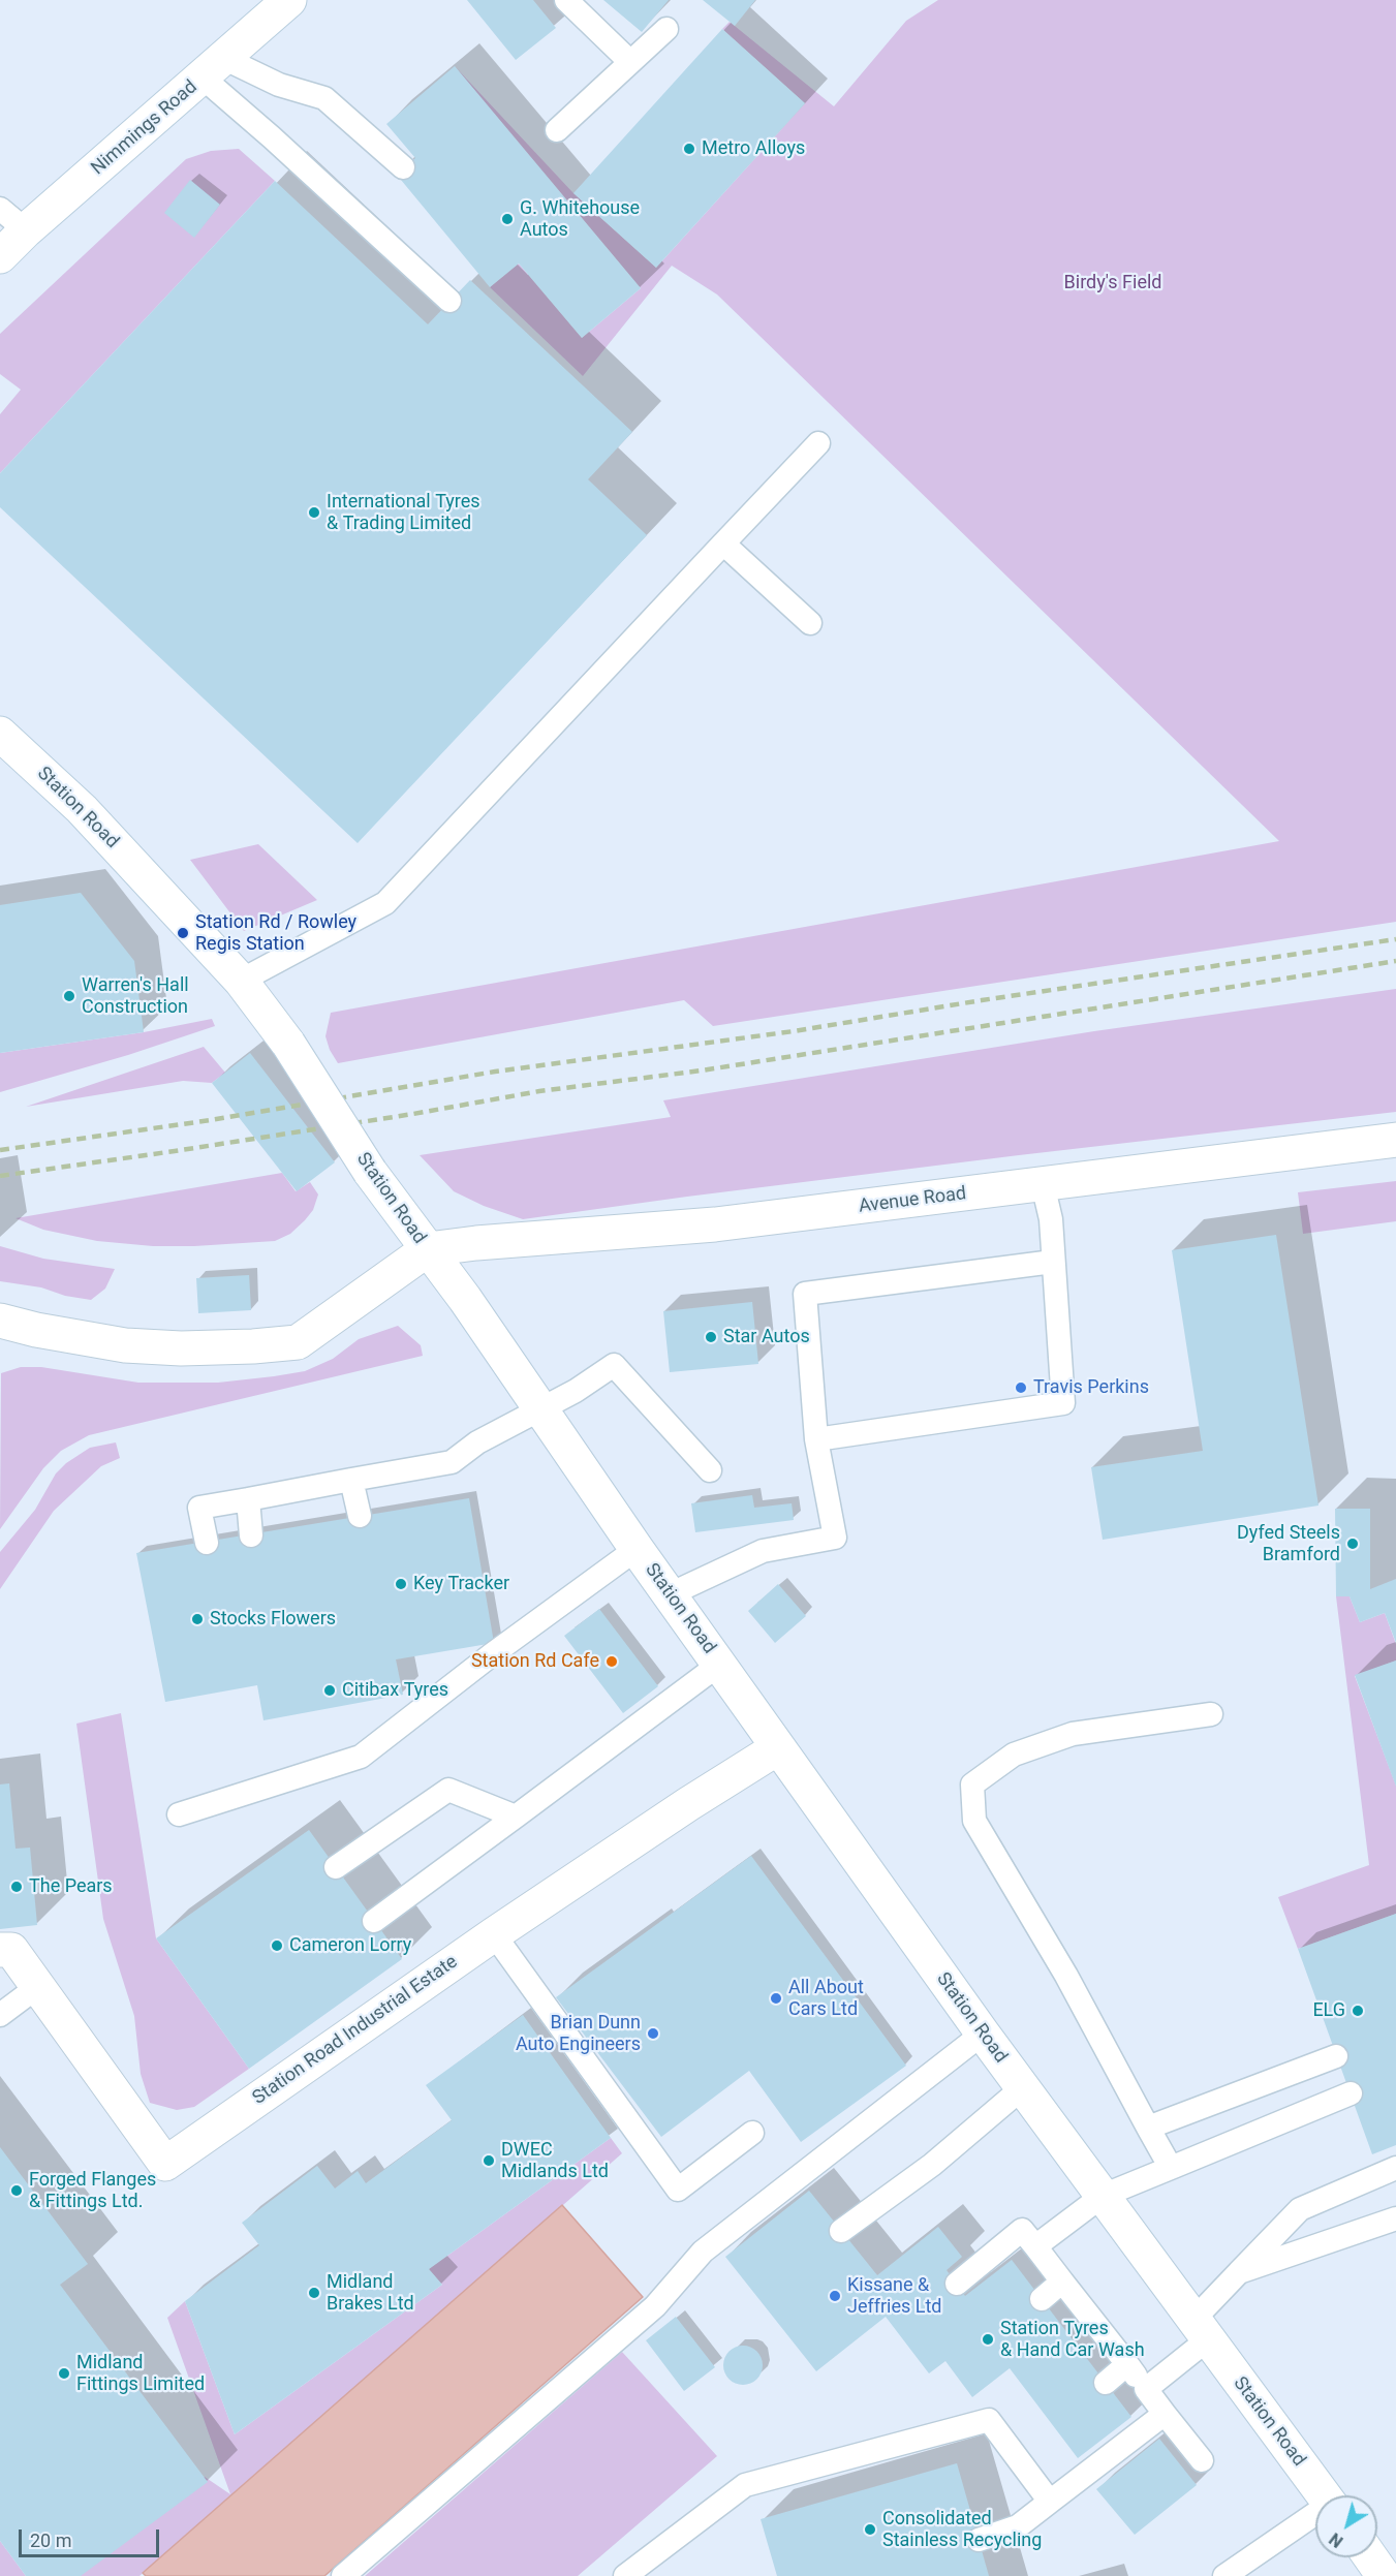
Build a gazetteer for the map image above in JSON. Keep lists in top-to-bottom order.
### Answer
{
  "streets": {
    "street": [
      "Nimmings Road",
      "Station Road",
      "Avenue Road",
      "Station Road Industrial Estate"
    ]
  },
  "crossings": [
    ["Station Road", "Avenue Road"],
    ["Station Road", "Station Road Industrial Estate"]
  ],
  "parks": ["Birdy's Field"],
  "places": [
    "Metro Alloys",
    "G. Whitehouse Autos",
    "International Tyres & Trading Limited",
    "Station Rd / Rowley Regis Station",
    "Warren's Hall Construction",
    "Star Autos",
    "Travis Perkins",
    "Dyfed Steels Bramford",
    "Key Tracker",
    "Stocks Flowers",
    "Station Rd Cafe",
    "Citibax Tyres",
    "The Pears",
    "Cameron Lorry",
    "All About Cars Ltd",
    "ELG",
    "Brian Dunn Auto Engineers",
    "DWEC Midlands Ltd",
    "Forged Flanges & Fittings Ltd.",
    "Midland Brakes Ltd",
    "Kissane & Jeffries Ltd",
    "Station Tyres & Hand Car Wash",
    "Midland Fittings Limited",
    "Consolidated Stainless Recycling"
  ],
  "scale_bar": "20 m",
  "north": "bottom left"
}
